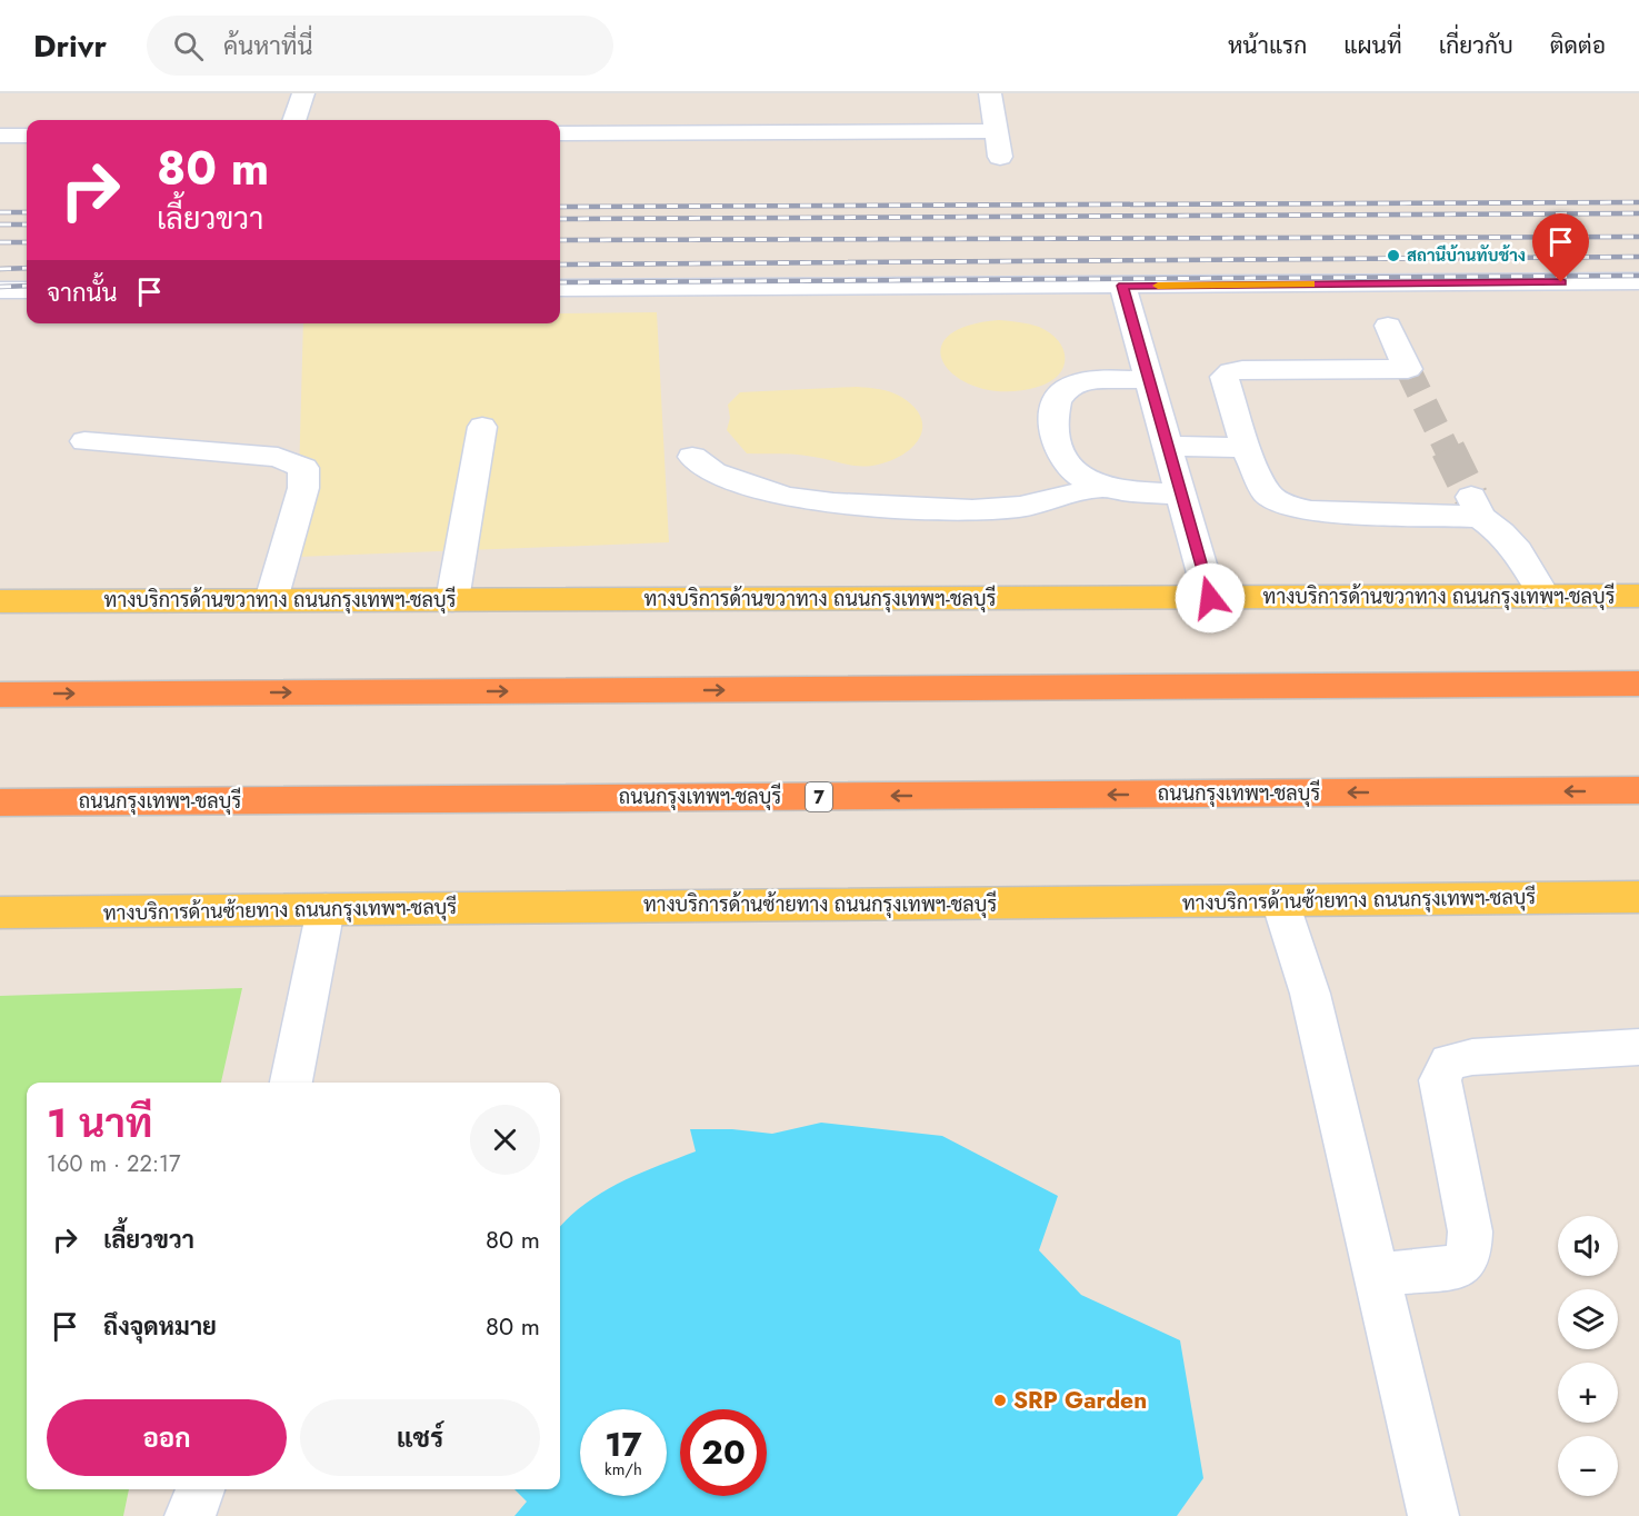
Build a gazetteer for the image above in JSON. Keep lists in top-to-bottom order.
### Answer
{
  "streets": {
    "highway": ["ถนนกรุงเทพฯ-ชลบุรี", "7"],
    "main road": ["ทางบริการด้านขวาทาง ถนนกรุงเทพฯ-ชลบุรี", "ทางบริการด้านซ้ายทาง ถนนกรุงเทพฯ-ชลบุรี"]
  },
  "places": ["สถานีบ้านทับช้าง", "SRP Garden"],
  "page": {
    "header": "Drivr",
    "search": "ค้นหาที่นี่",
    "nav": [
      "หน้าแรก",
      "แผนที่",
      "เกี่ยวกับ",
      "ติดต่อ"
    ],
    "turn": ["80 m", "เลี้ยวขวา"],
    "then": "จากนั้น",
    "heading": ["1 นาที", "160 m · 22:17"],
    "list": [
      {
        "name": "เลี้ยวขวา",
        "value": "80 m"
      },
      {
        "name": "ถึงจุดหมาย",
        "value": "80 m"
      }
    ],
    "map_buttons": ["+", "−"],
    "buttons": ["ออก", "แชร์"],
    "speed": "17 km/h",
    "limit": "20"
  }
}
